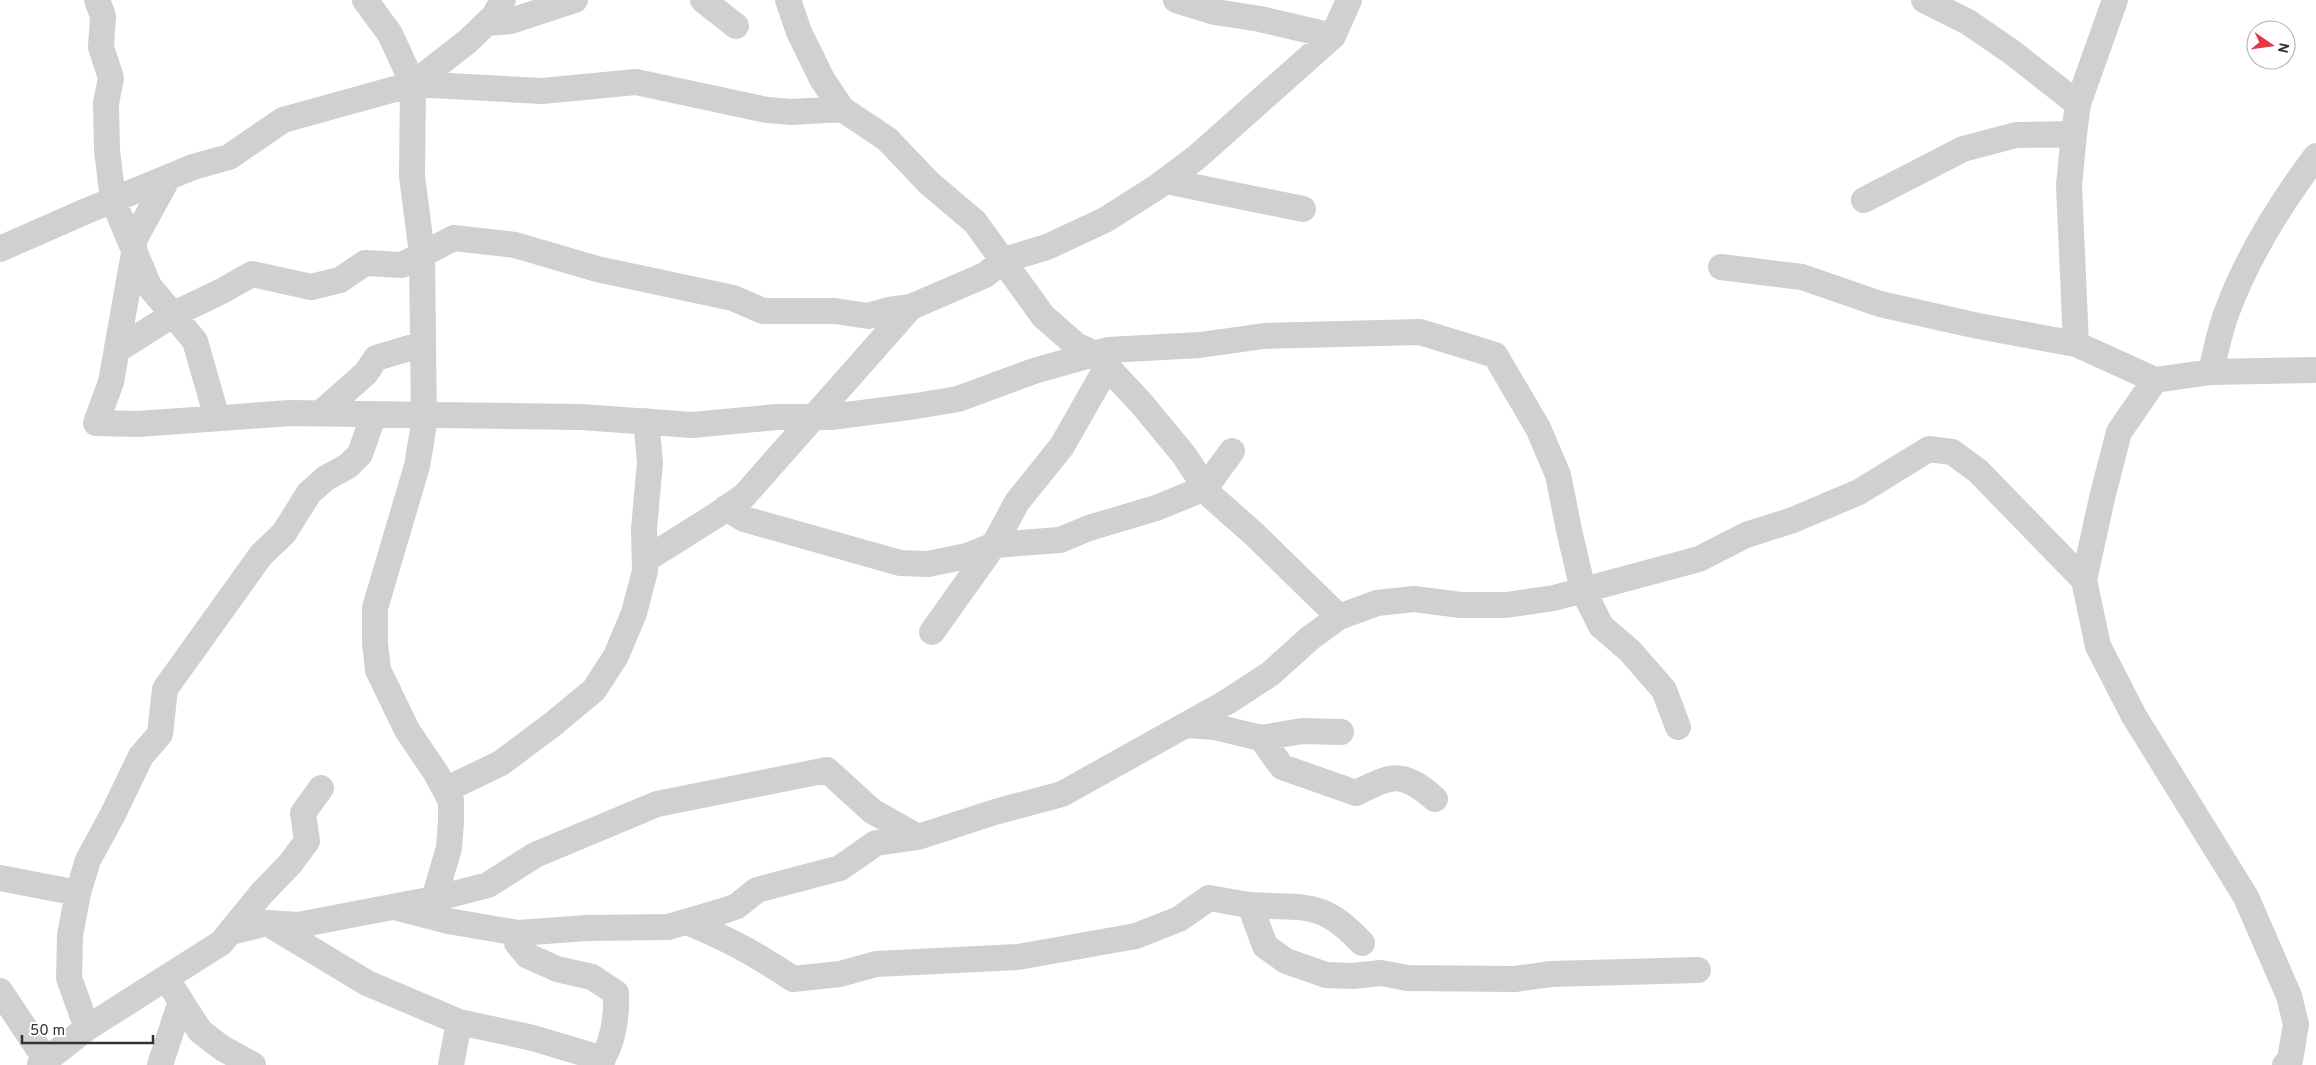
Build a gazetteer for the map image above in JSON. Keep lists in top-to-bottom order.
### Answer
{
  "scale_bar": "50 m",
  "north": "right"
}
